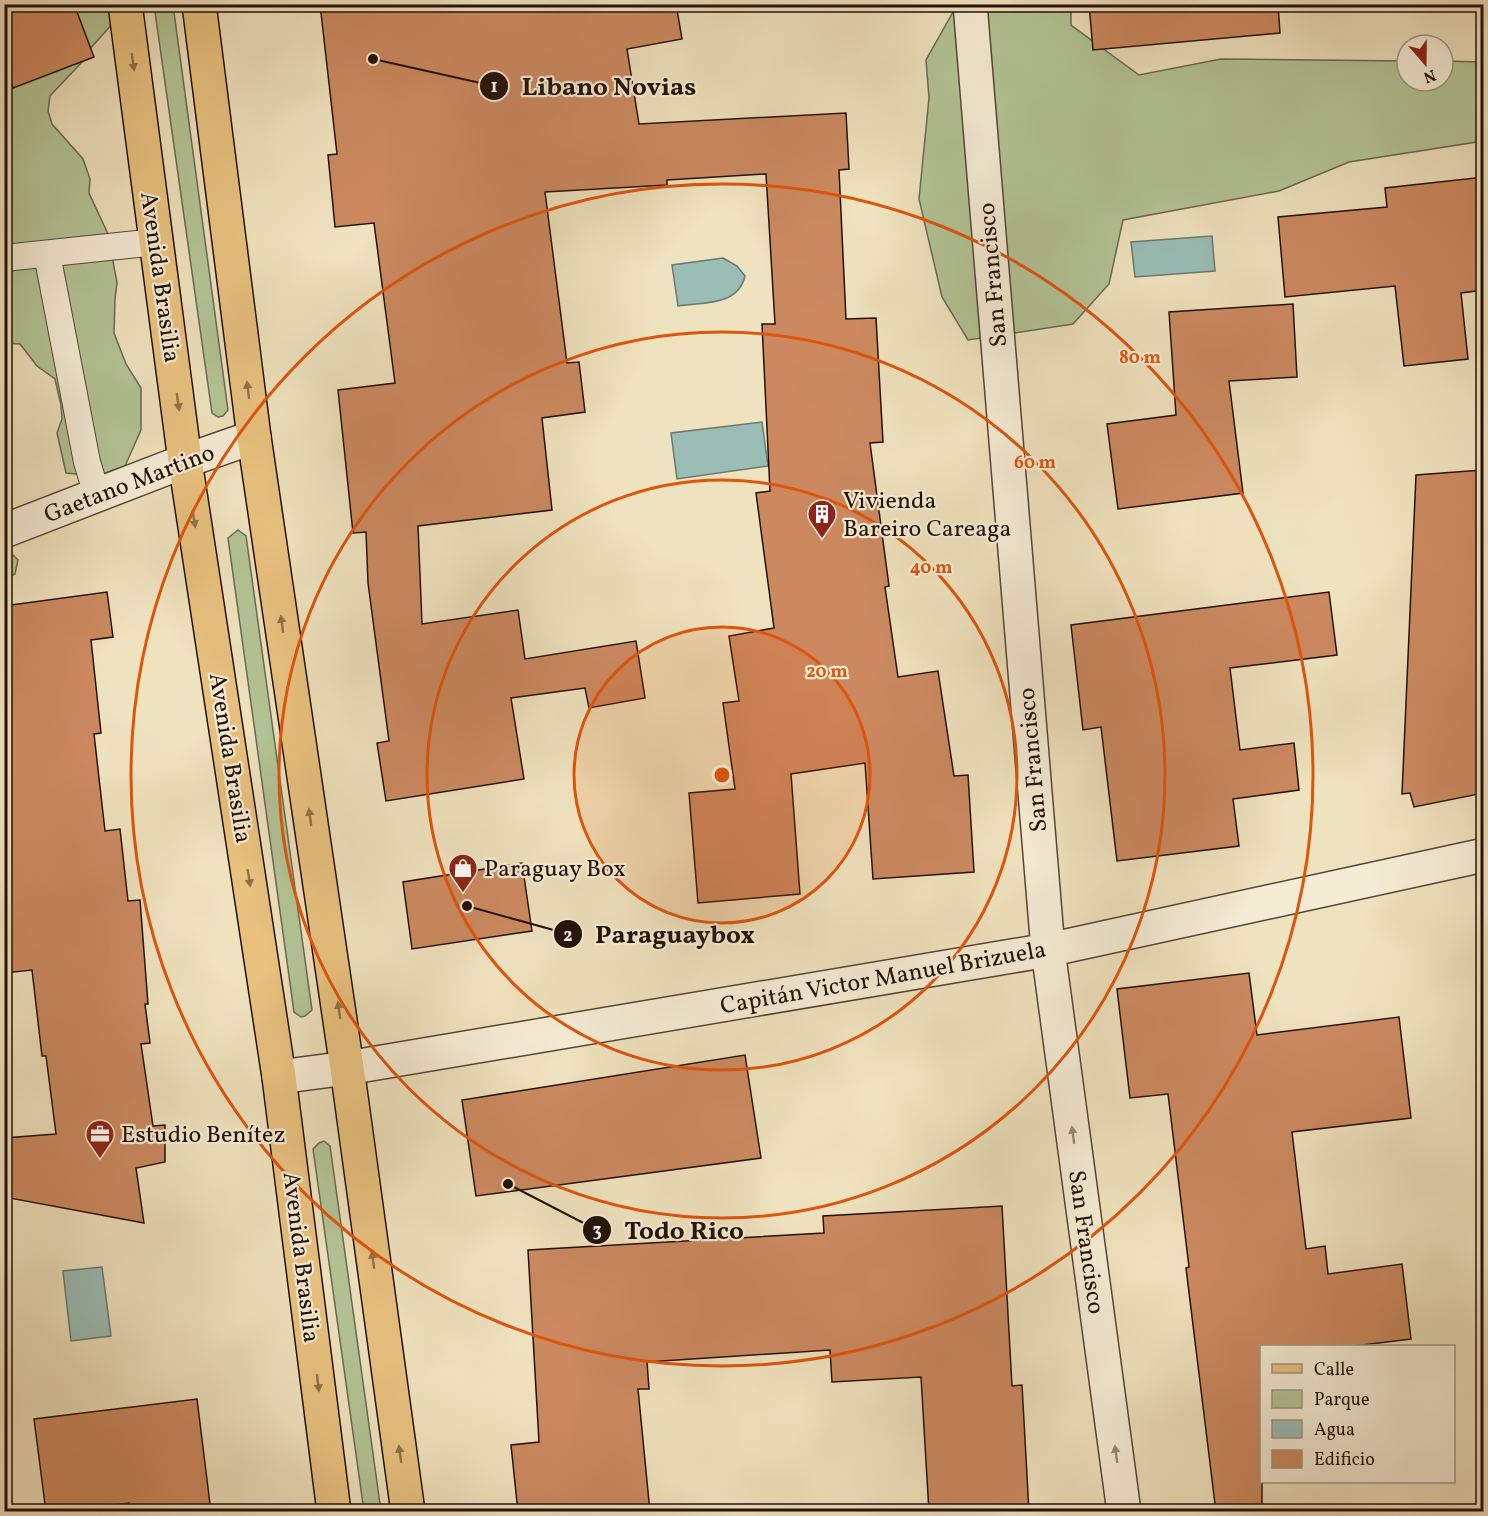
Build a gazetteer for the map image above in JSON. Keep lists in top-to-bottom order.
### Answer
{
  "streets": {
    "main road": ["Avenida Brasilia"],
    "street": ["San Francisco", "Gaetano Martino", "Capitán Victor Manuel Brizuela"]
  },
  "crossings": [
    ["San Francisco", "Capitán Victor Manuel Brizuela"],
    ["Avenida Brasilia", "Gaetano Martino"],
    ["Avenida Brasilia", "Capitán Victor Manuel Brizuela"]
  ],
  "one_way": ["San Francisco"],
  "places": {
    "other": ["Libano Novias", "Paraguaybox", "Todo Rico"],
    "building": ["Vivienda Bareiro Careaga"],
    "shop": ["Paraguay Box"],
    "office": ["Estudio Benítez"]
  },
  "legend": [
    "Calle",
    "Parque",
    "Agua",
    "Edificio"
  ],
  "north": "bottom",
  "rings": [
    "80 m",
    "60 m",
    "40 m",
    "20 m"
  ]
}
